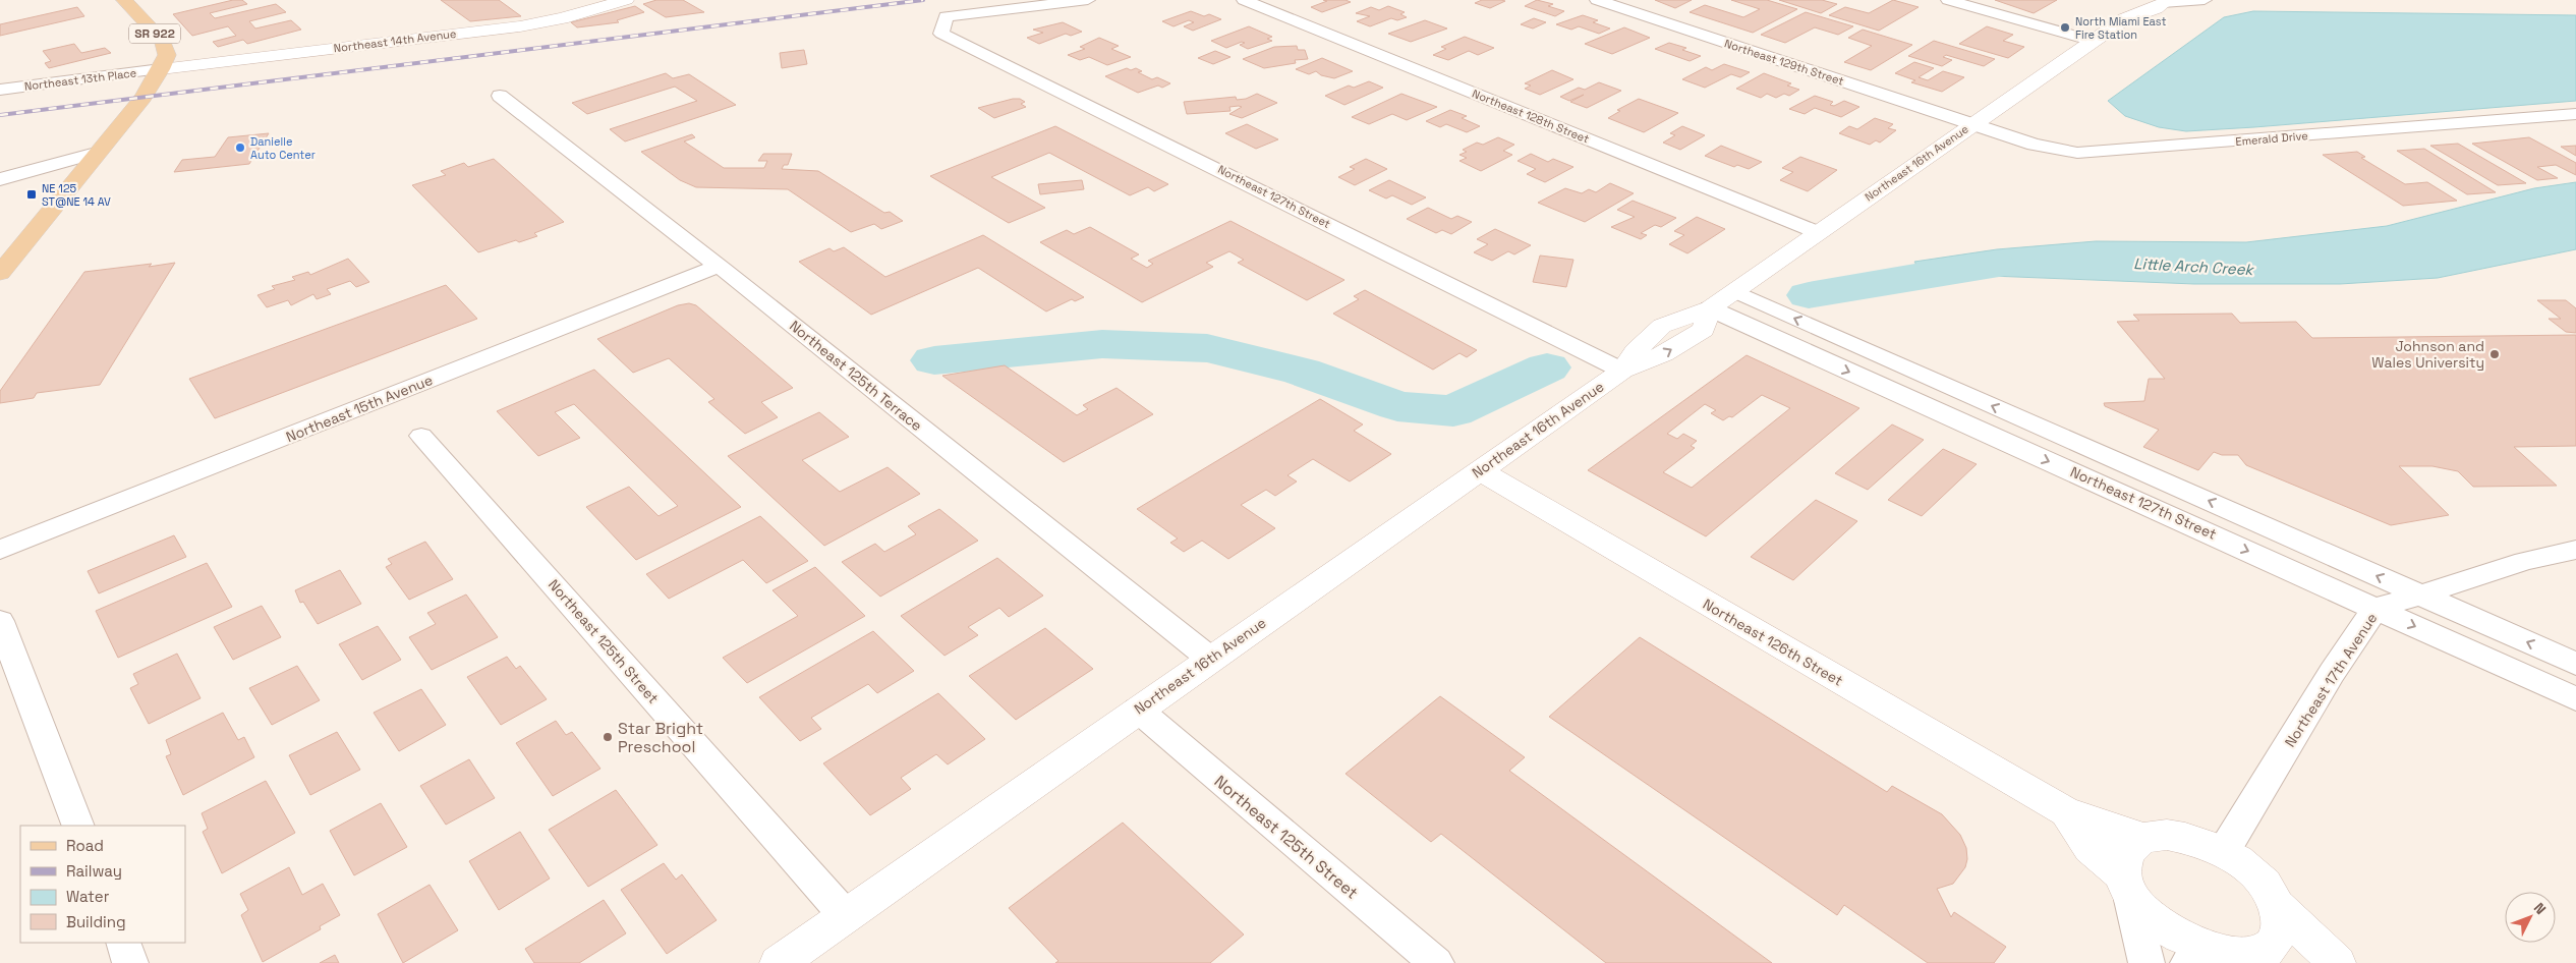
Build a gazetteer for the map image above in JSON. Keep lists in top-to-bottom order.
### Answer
{
  "streets": {
    "main road": ["SR 922"],
    "street": [
      "Northeast 14th Avenue",
      "Northeast 129th Street",
      "Northeast 13th Place",
      "Northeast 128th Street",
      "Emerald Drive",
      "Northeast 16th Avenue",
      "Northeast 127th Street",
      "Northeast 125th Terrace",
      "Northeast 15th Avenue",
      "Northeast 125th Street",
      "Northeast 126th Street",
      "Northeast 17th Avenue"
    ]
  },
  "crossings": [
    ["SR 922", "Northeast 14th Avenue"],
    ["SR 922", "Northeast 13th Place"],
    ["Northeast 14th Avenue", "Northeast 13th Place"],
    ["Northeast 129th Street", "Emerald Drive"],
    ["Northeast 129th Street", "Northeast 16th Avenue"],
    ["Northeast 128th Street", "Northeast 16th Avenue"],
    ["Emerald Drive", "Northeast 16th Avenue"],
    ["Northeast 16th Avenue", "Northeast 127th Street"],
    ["Northeast 16th Avenue", "Northeast 125th Terrace"],
    ["Northeast 16th Avenue", "Northeast 125th Street"],
    ["Northeast 16th Avenue", "Northeast 126th Street"],
    ["Northeast 127th Street", "Northeast 17th Avenue"],
    ["Northeast 125th Terrace", "Northeast 15th Avenue"],
    ["Northeast 126th Street", "Northeast 17th Avenue"]
  ],
  "water": ["Little Arch Creek"],
  "places": {
    "other": [
      "North Miami East Fire Station",
      "Danielle Auto Center",
      "Johnson and Wales University",
      "Star Bright Preschool"
    ],
    "transit": ["NE 125 ST@NE 14 AV"]
  },
  "legend": [
    "Road",
    "Railway",
    "Water",
    "Building"
  ],
  "north": "top right"
}
